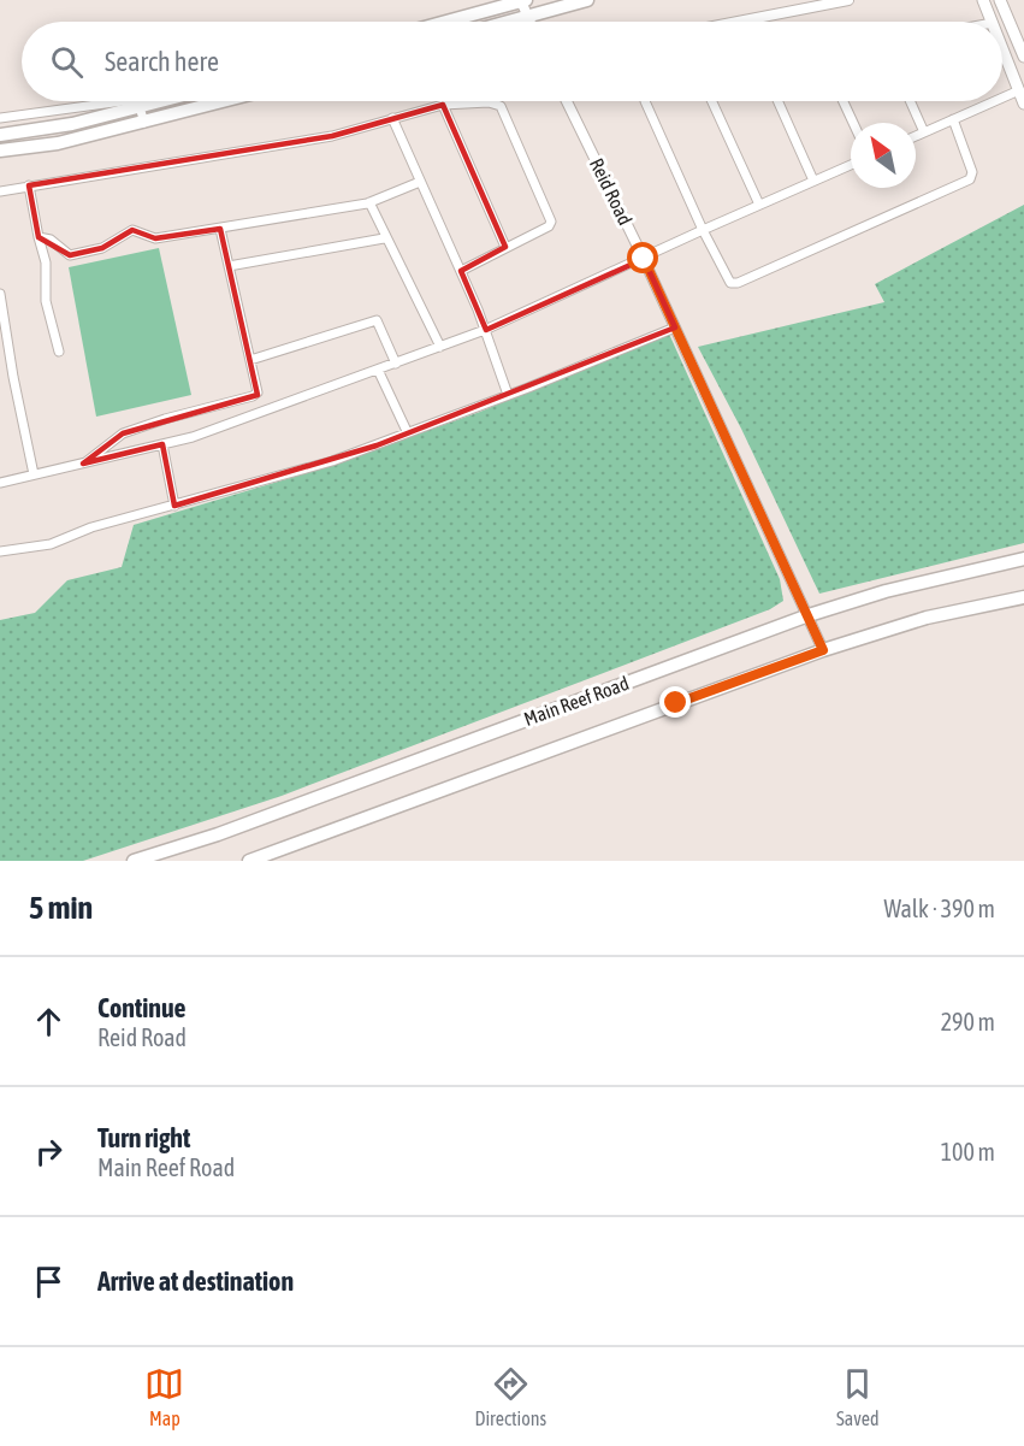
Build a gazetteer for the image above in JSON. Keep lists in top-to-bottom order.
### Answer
{
  "streets": {
    "main road": ["Main Reef Road"],
    "street": ["Reid Road"]
  },
  "crossings": [
    ["Reid Road", "Main Reef Road"]
  ],
  "north": "top left",
  "page": {
    "search": "Search here",
    "heading": ["5 min", "Walk · 390 m"],
    "list": [
      ["Continue", "Reid Road", "290 m"],
      ["Turn right", "Main Reef Road", "100 m"],
      "Arrive at destination"
    ],
    "nav": ["Map", "Directions", "Saved"]
  }
}
